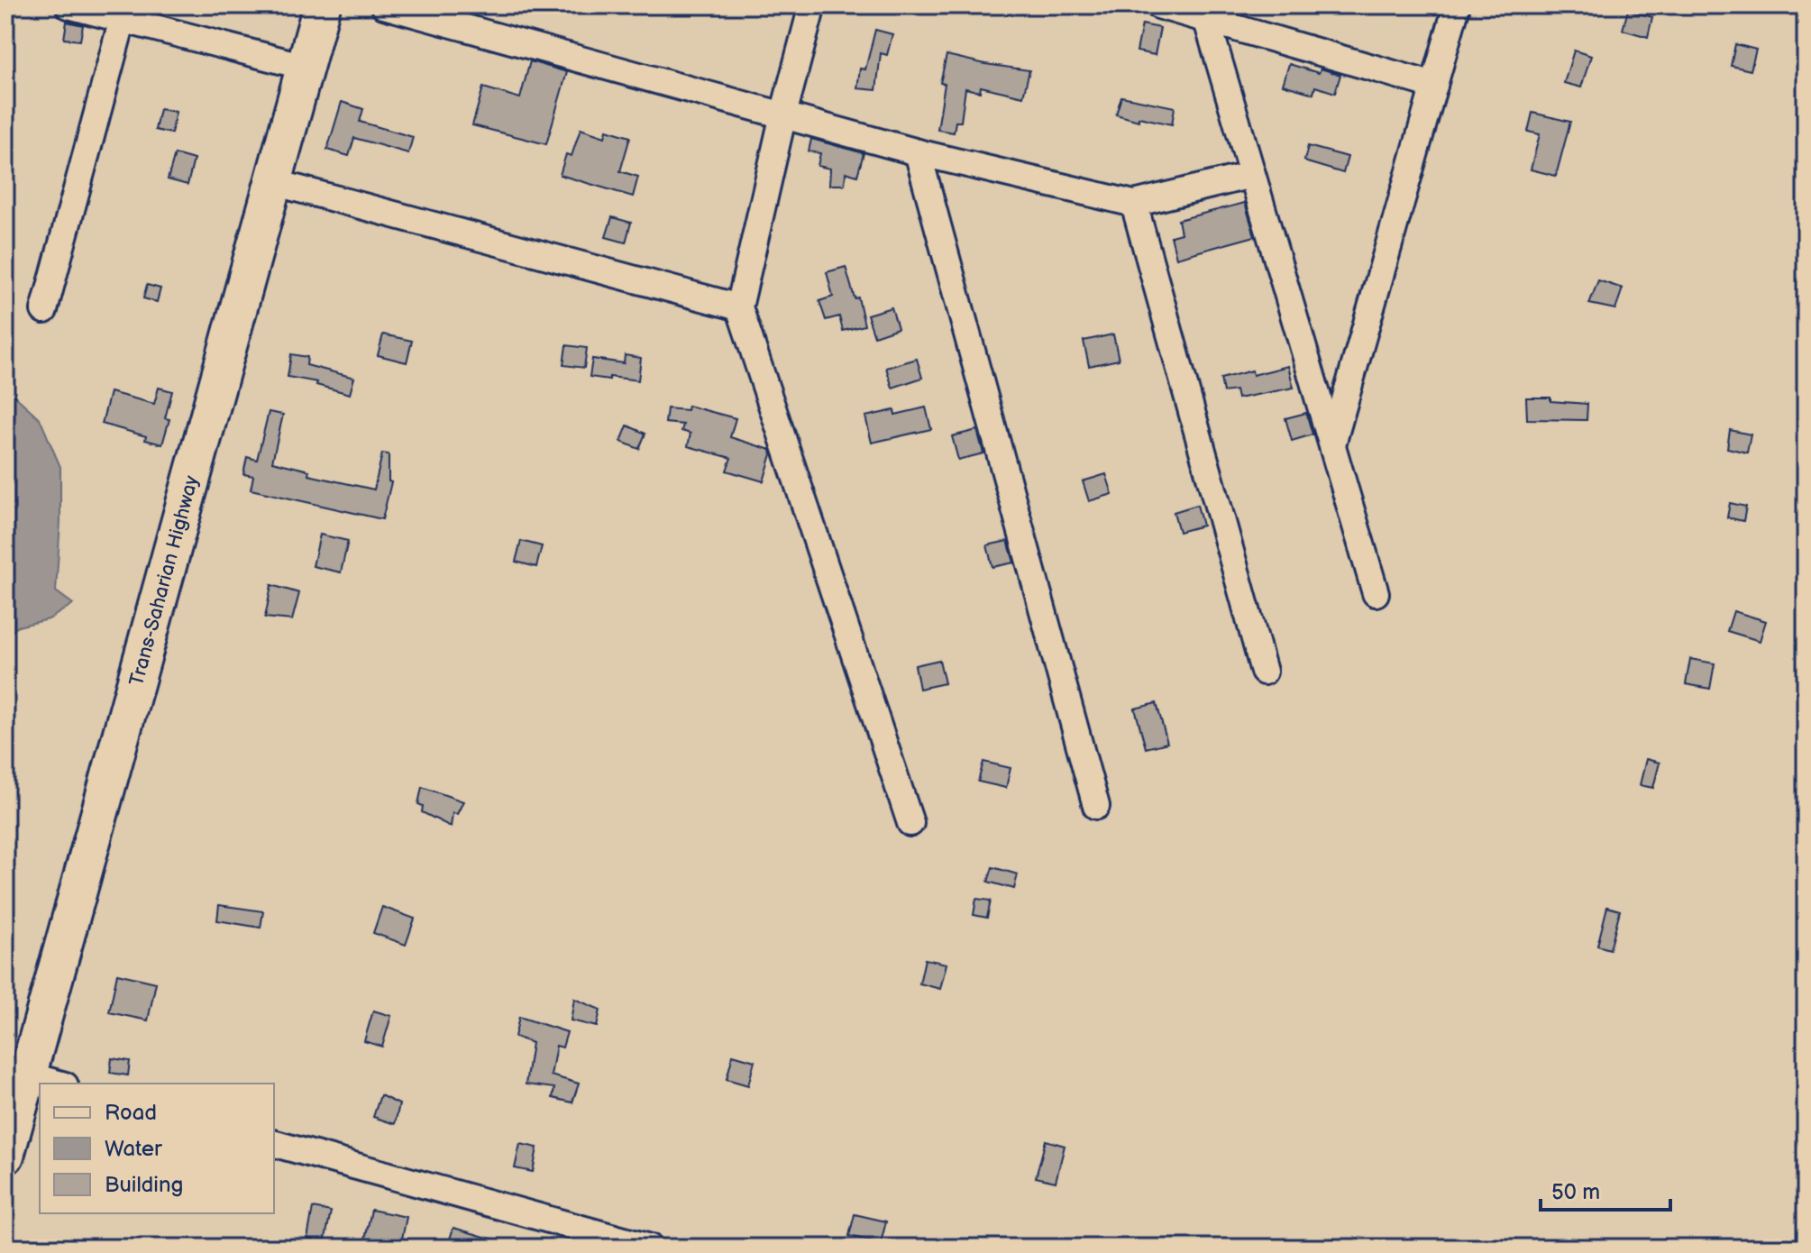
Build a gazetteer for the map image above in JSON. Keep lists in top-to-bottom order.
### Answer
{
  "streets": {
    "highway": ["Trans-Saharian Highway"]
  },
  "legend": ["Road", "Water", "Building"],
  "scale_bar": "50 m"
}
